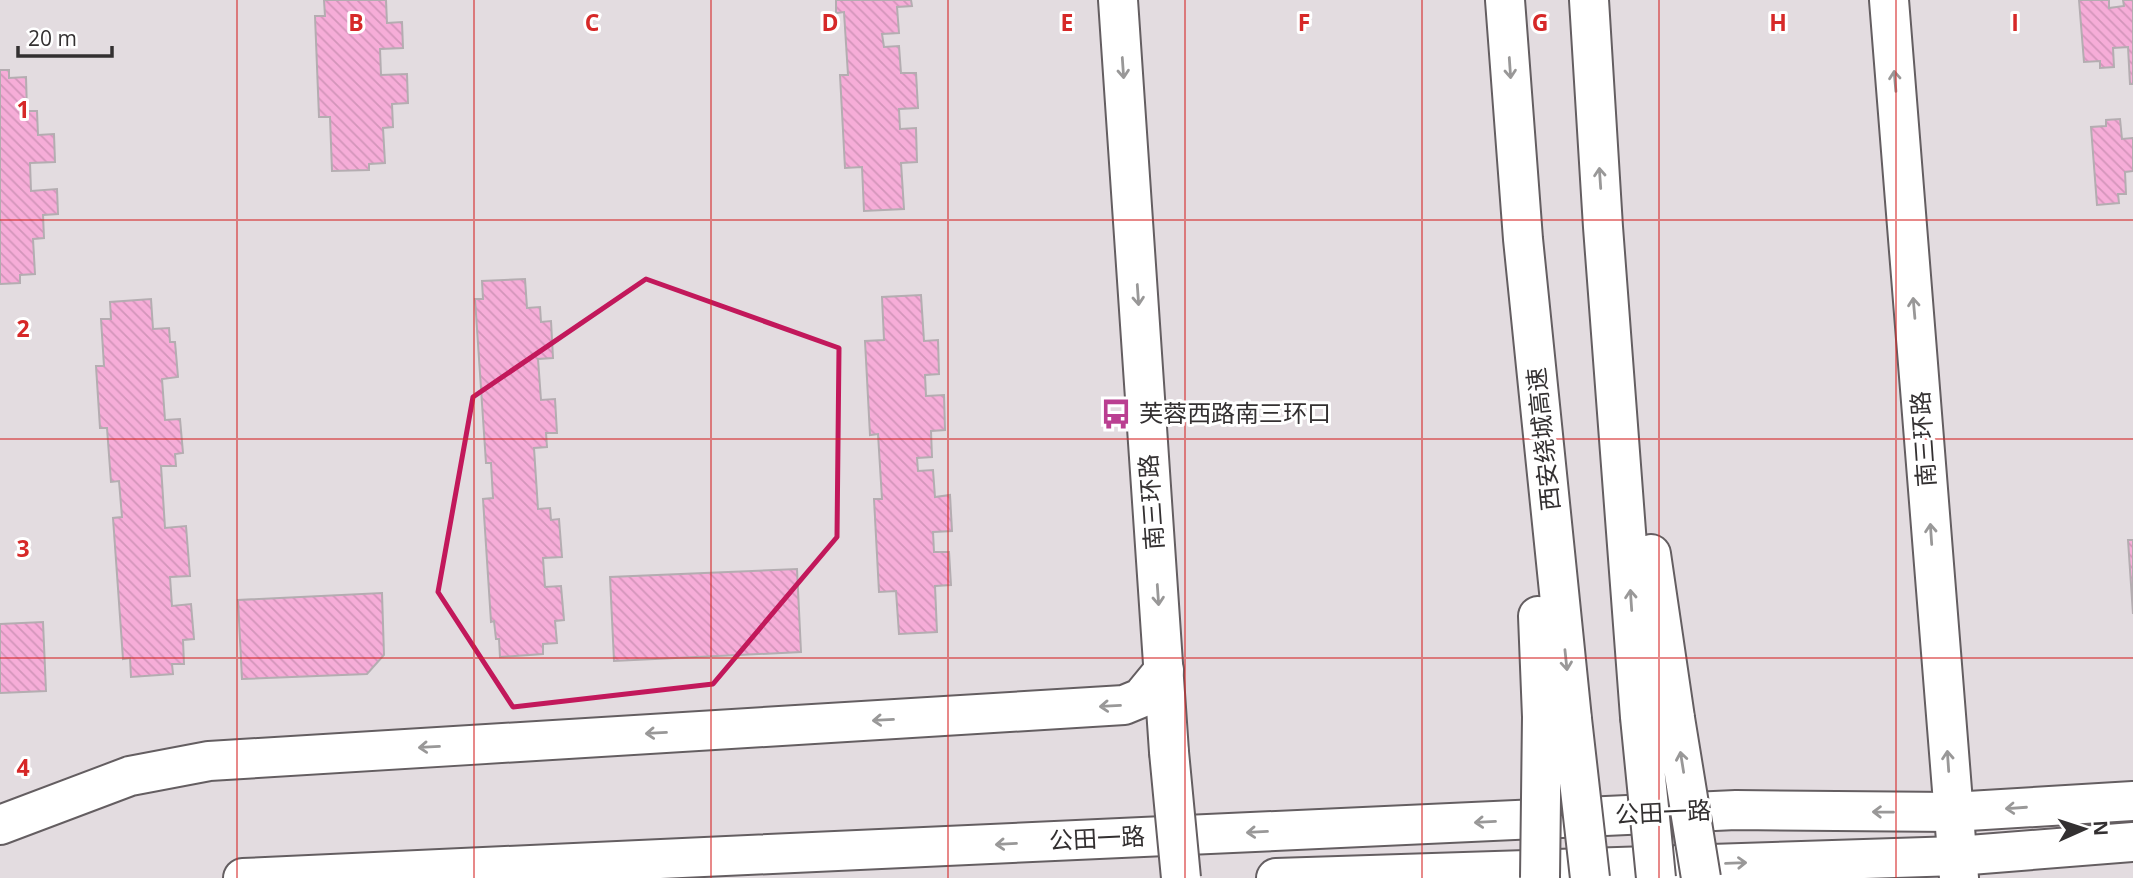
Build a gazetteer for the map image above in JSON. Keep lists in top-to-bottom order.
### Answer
{
  "streets": {
    "main road": ["西安绕城高速", "南三环路", "公田一路"]
  },
  "crossings": [
    ["南三环路", "公田一路"]
  ],
  "places": {
    "bus stop": ["芙蓉西路南三环口"]
  },
  "scale_bar": "20 m",
  "north": "right",
  "grid": {
    "columns": [
      "B",
      "C",
      "D",
      "E",
      "F",
      "G",
      "H",
      "I"
    ],
    "rows": [
      "1",
      "2",
      "3",
      "4"
    ]
  }
}
